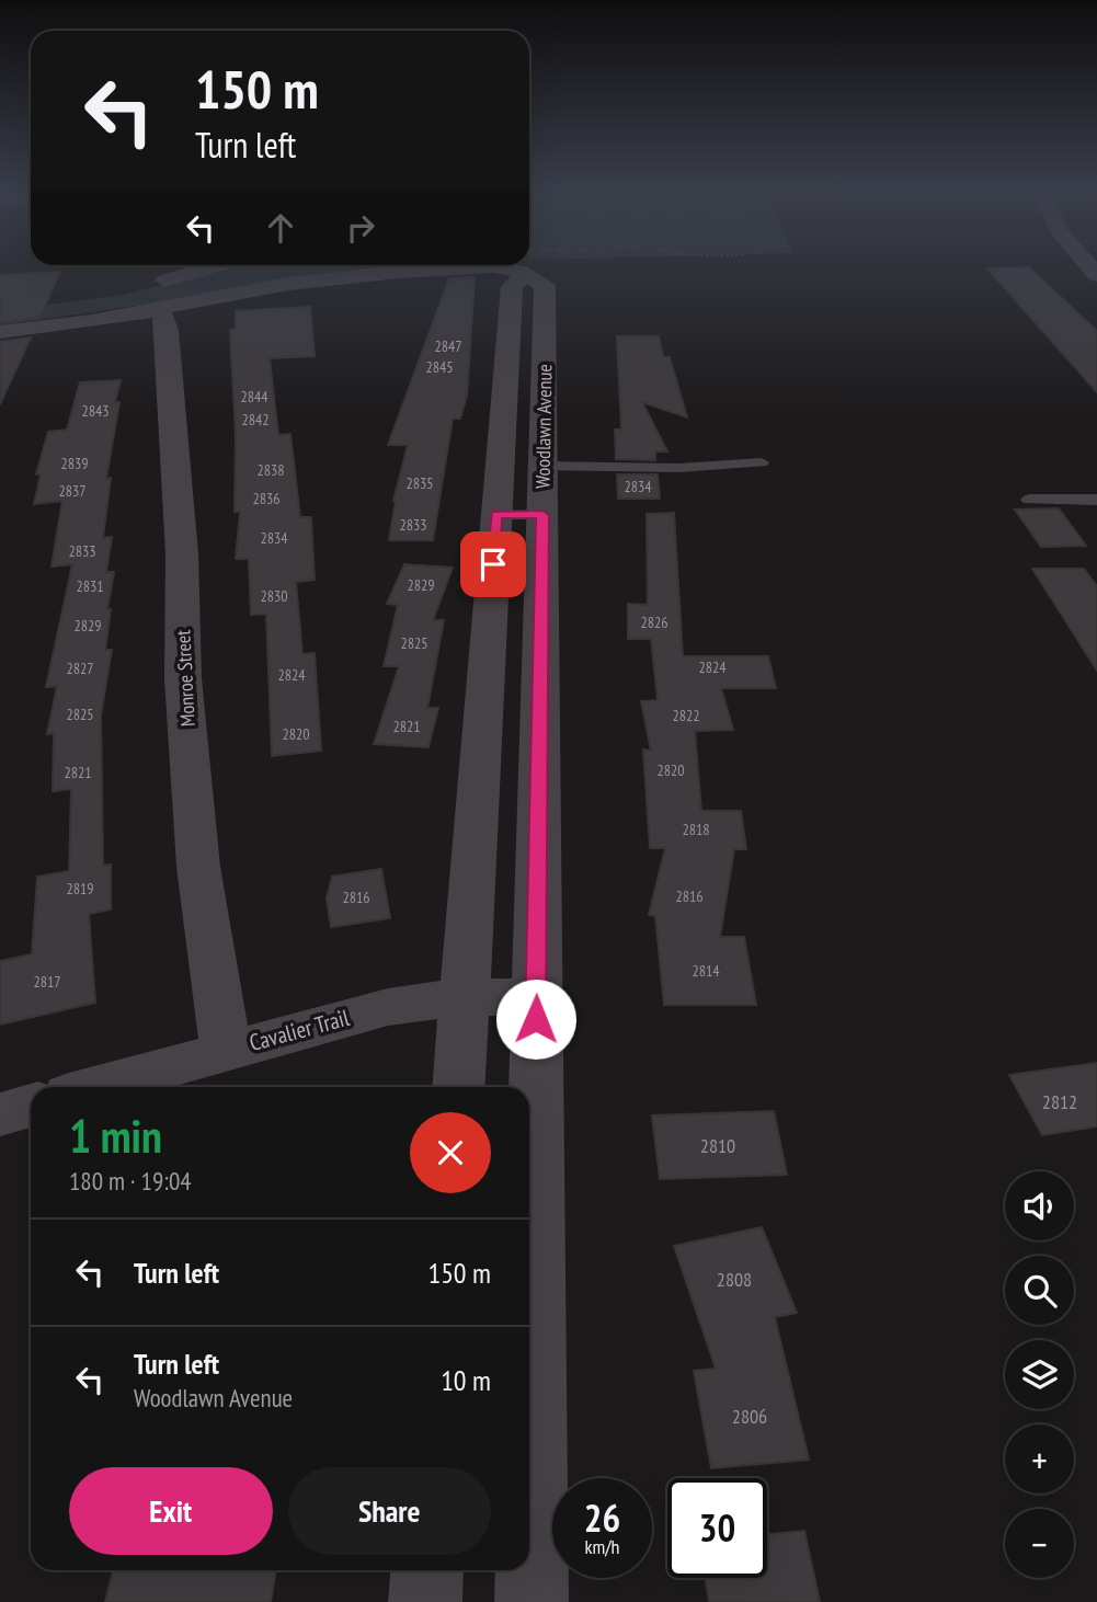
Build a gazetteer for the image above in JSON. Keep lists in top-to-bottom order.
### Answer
{
  "streets": {
    "street": ["Woodlawn Avenue", "Monroe Street", "Cavalier Trail"]
  },
  "crossings": [
    ["Woodlawn Avenue", "Cavalier Trail"],
    ["Monroe Street", "Cavalier Trail"]
  ],
  "house_numbers": [
    "2847",
    "2845",
    "2844",
    "2843",
    "2842",
    "2839",
    "2838",
    "2835",
    "2834",
    "2837",
    "2836",
    "2833",
    "2834",
    "2833",
    "2829",
    "2831",
    "2830",
    "2826",
    "2829",
    "2825",
    "2824",
    "2827",
    "2824",
    "2825",
    "2822",
    "2821",
    "2820",
    "2820",
    "2821",
    "2818",
    "2819",
    "2816",
    "2816",
    "2814",
    "2817",
    "2812",
    "2810",
    "2808",
    "2806"
  ],
  "page": {
    "turn": ["150 m", "Turn left"],
    "heading": ["1 min", "180 m · 19:04"],
    "map_buttons": ["+", "−"],
    "list": [
      {
        "name": "Turn left",
        "value": "150 m"
      },
      {
        "name": "Turn left",
        "note": "Woodlawn Avenue",
        "value": "10 m"
      }
    ],
    "buttons": ["Exit", "Share"],
    "speed": "26 km/h",
    "limit": "30"
  }
}
